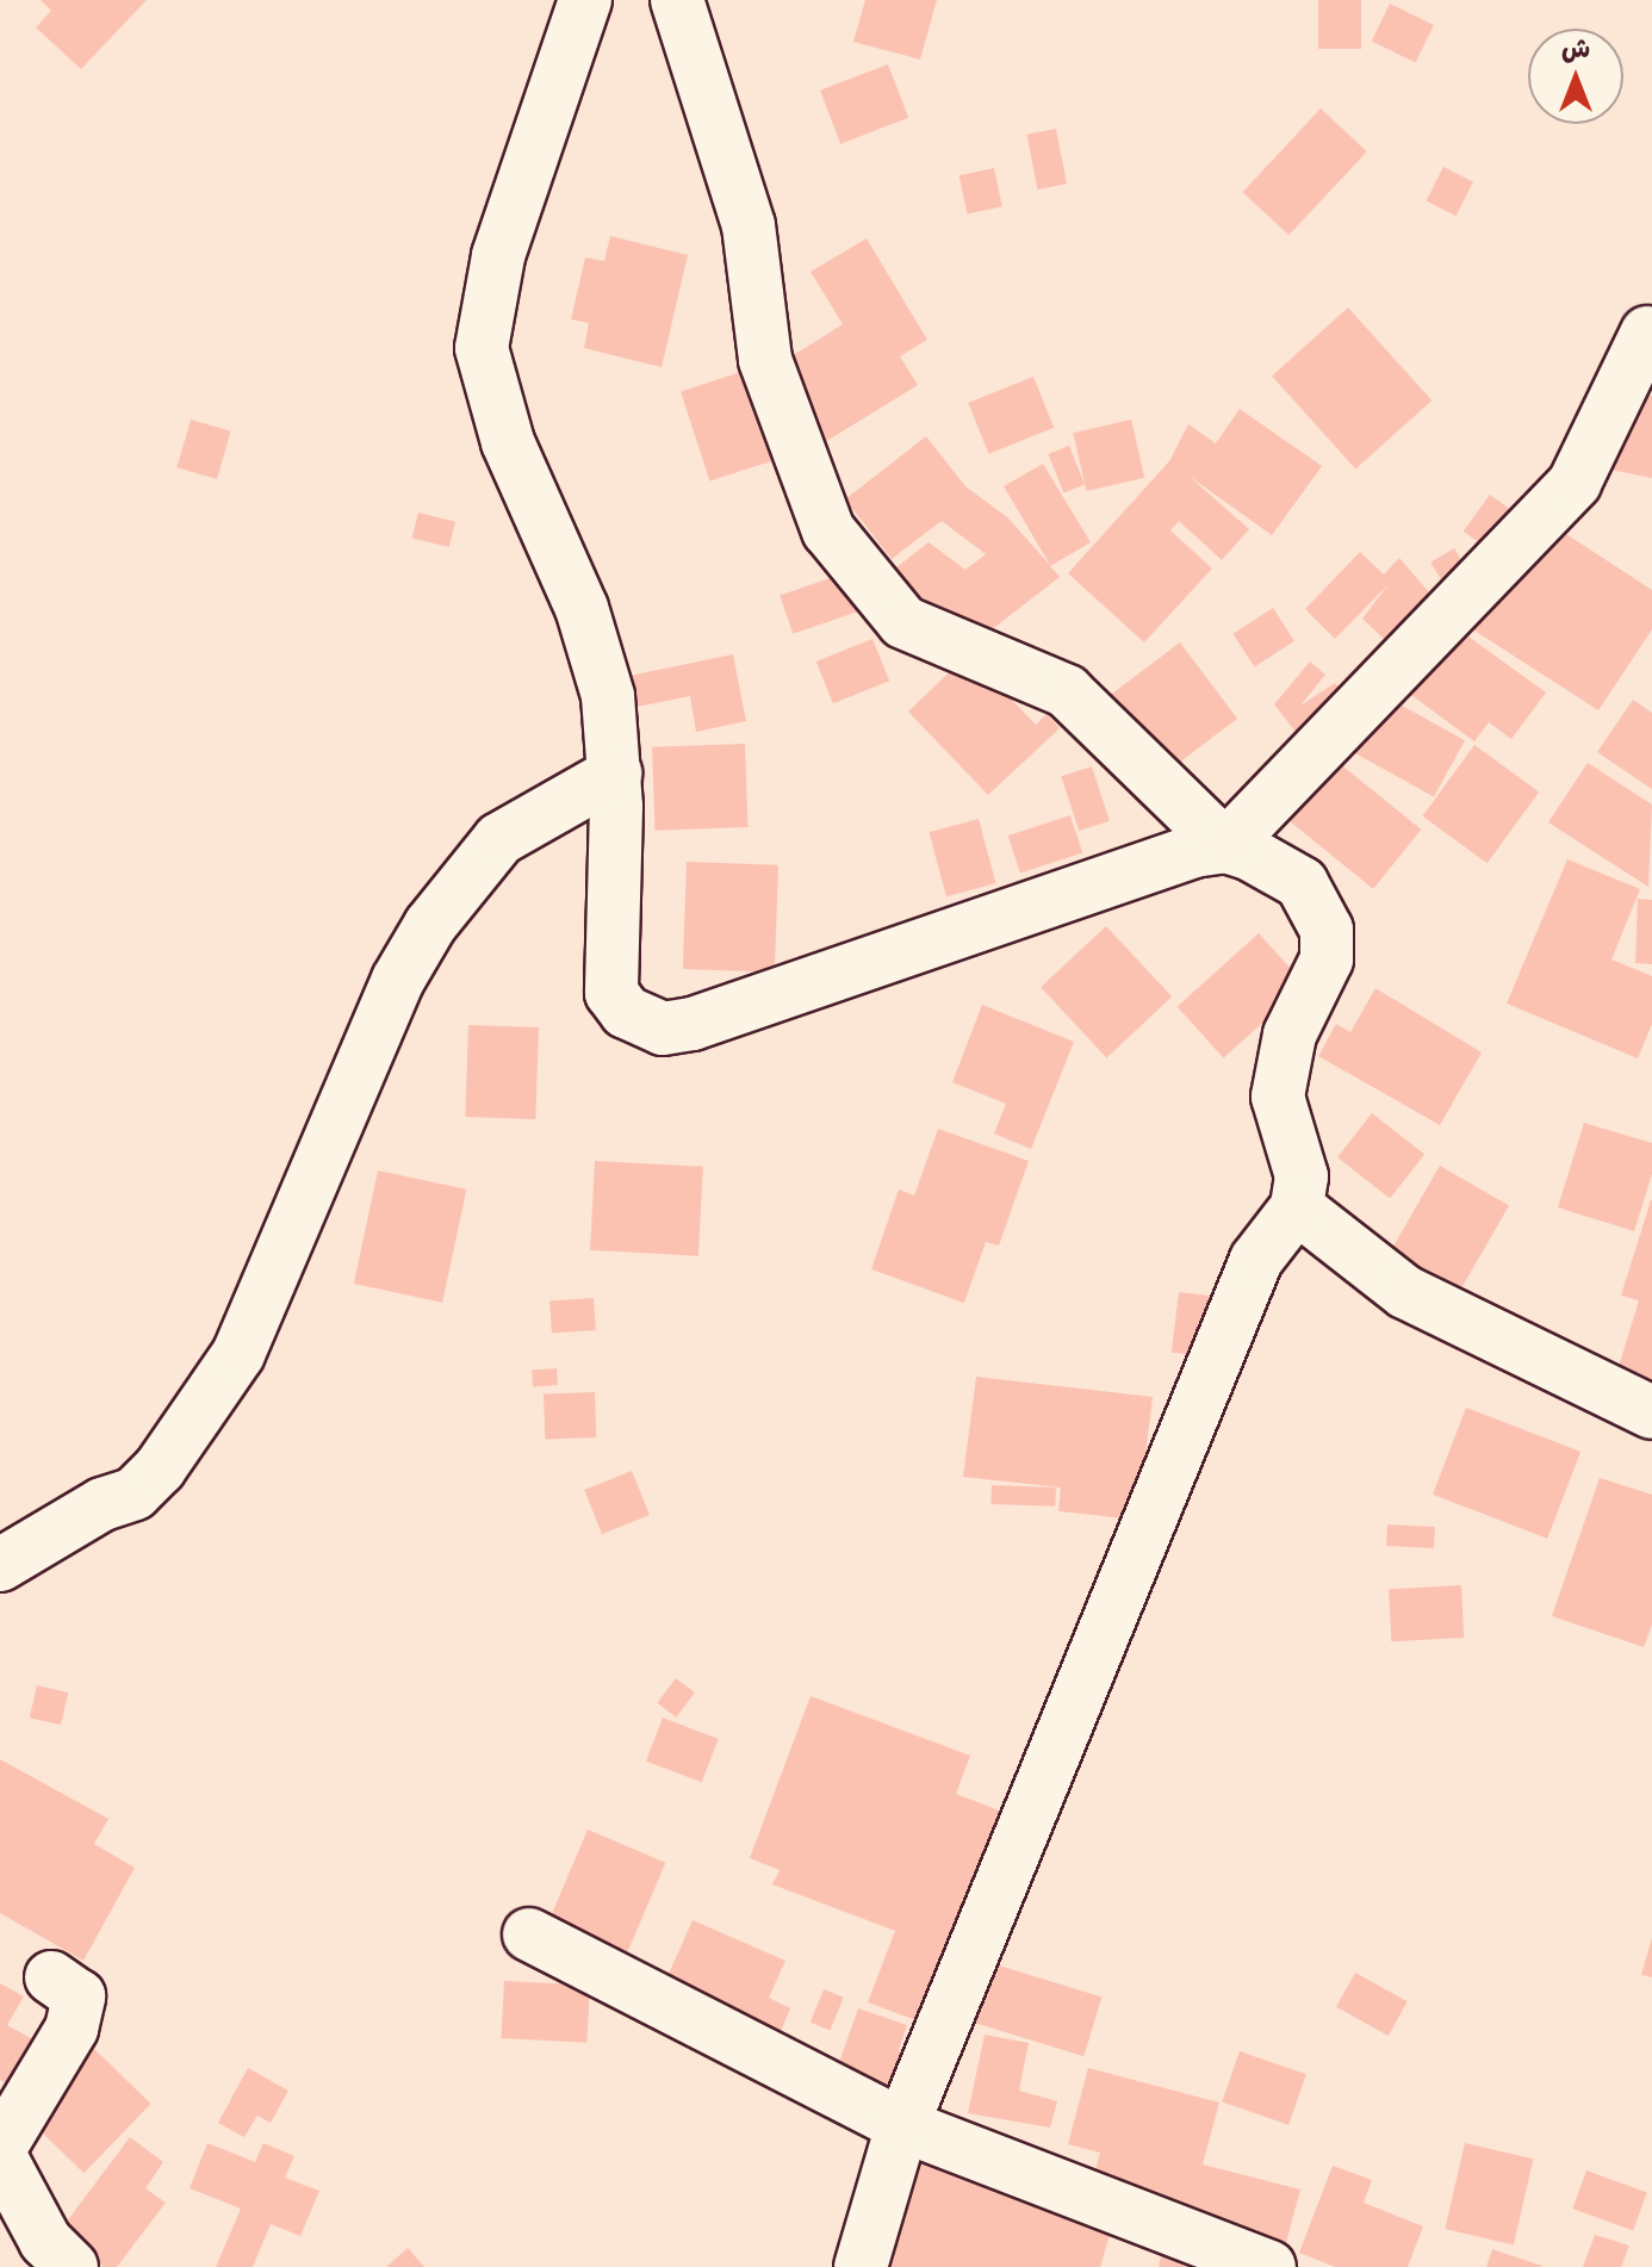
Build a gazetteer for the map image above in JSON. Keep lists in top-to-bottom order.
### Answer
{
  "north": "top"
}
